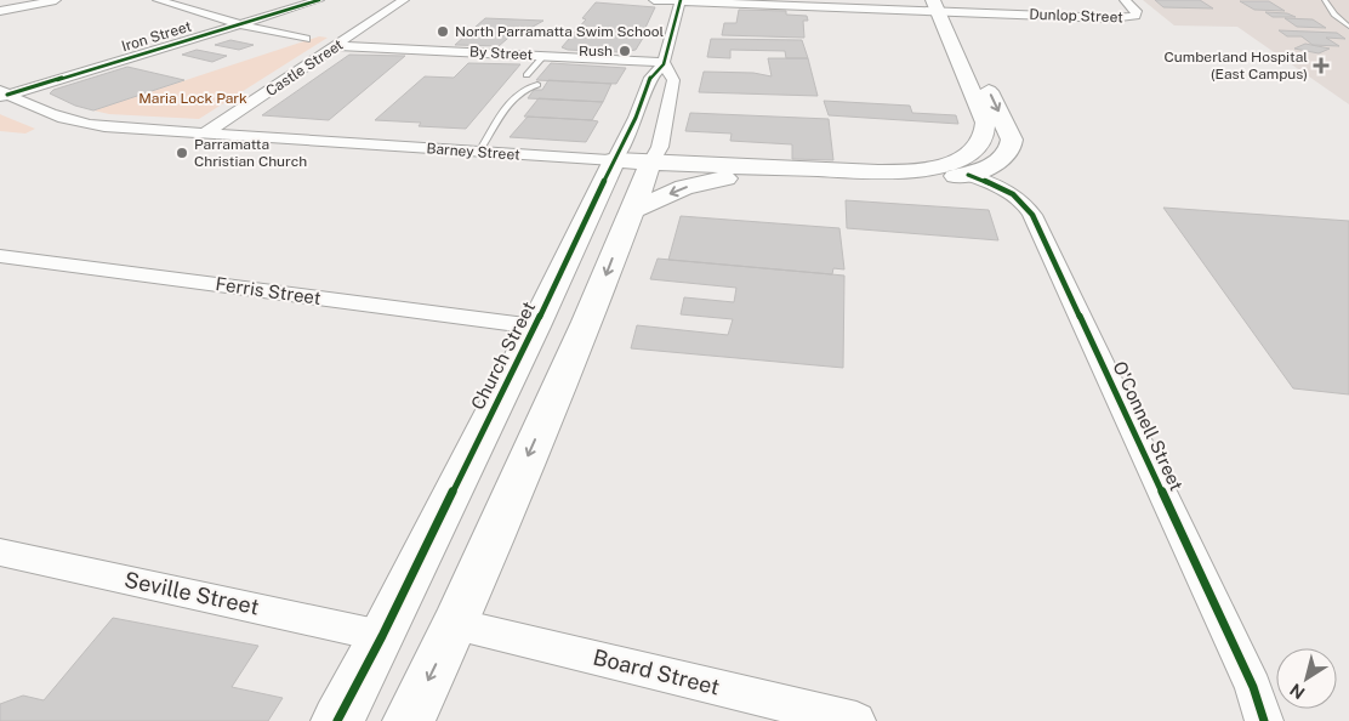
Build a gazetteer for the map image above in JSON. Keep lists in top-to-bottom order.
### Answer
{
  "streets": {
    "main road": ["Barney Street", "Church Street"],
    "street": [
      "Dunlop Street",
      "Iron Street",
      "By Street",
      "Castle Street",
      "Ferris Street",
      "O'Connell Street",
      "Seville Street",
      "Board Street"
    ]
  },
  "crossings": [
    ["Dunlop Street", "Barney Street"],
    ["Dunlop Street", "Church Street"],
    ["Iron Street", "Barney Street"],
    ["By Street", "Castle Street"],
    ["By Street", "Church Street"],
    ["Castle Street", "Barney Street"],
    ["Barney Street", "Church Street"],
    ["Ferris Street", "Church Street"],
    ["Church Street", "Seville Street"]
  ],
  "parks": ["Maria Lock Park"],
  "places": {
    "other": ["North Parramatta Swim School", "Rush", "Parramatta Christian Church"],
    "health": ["Cumberland Hospital (East Campus)"]
  },
  "north": "bottom left"
}
